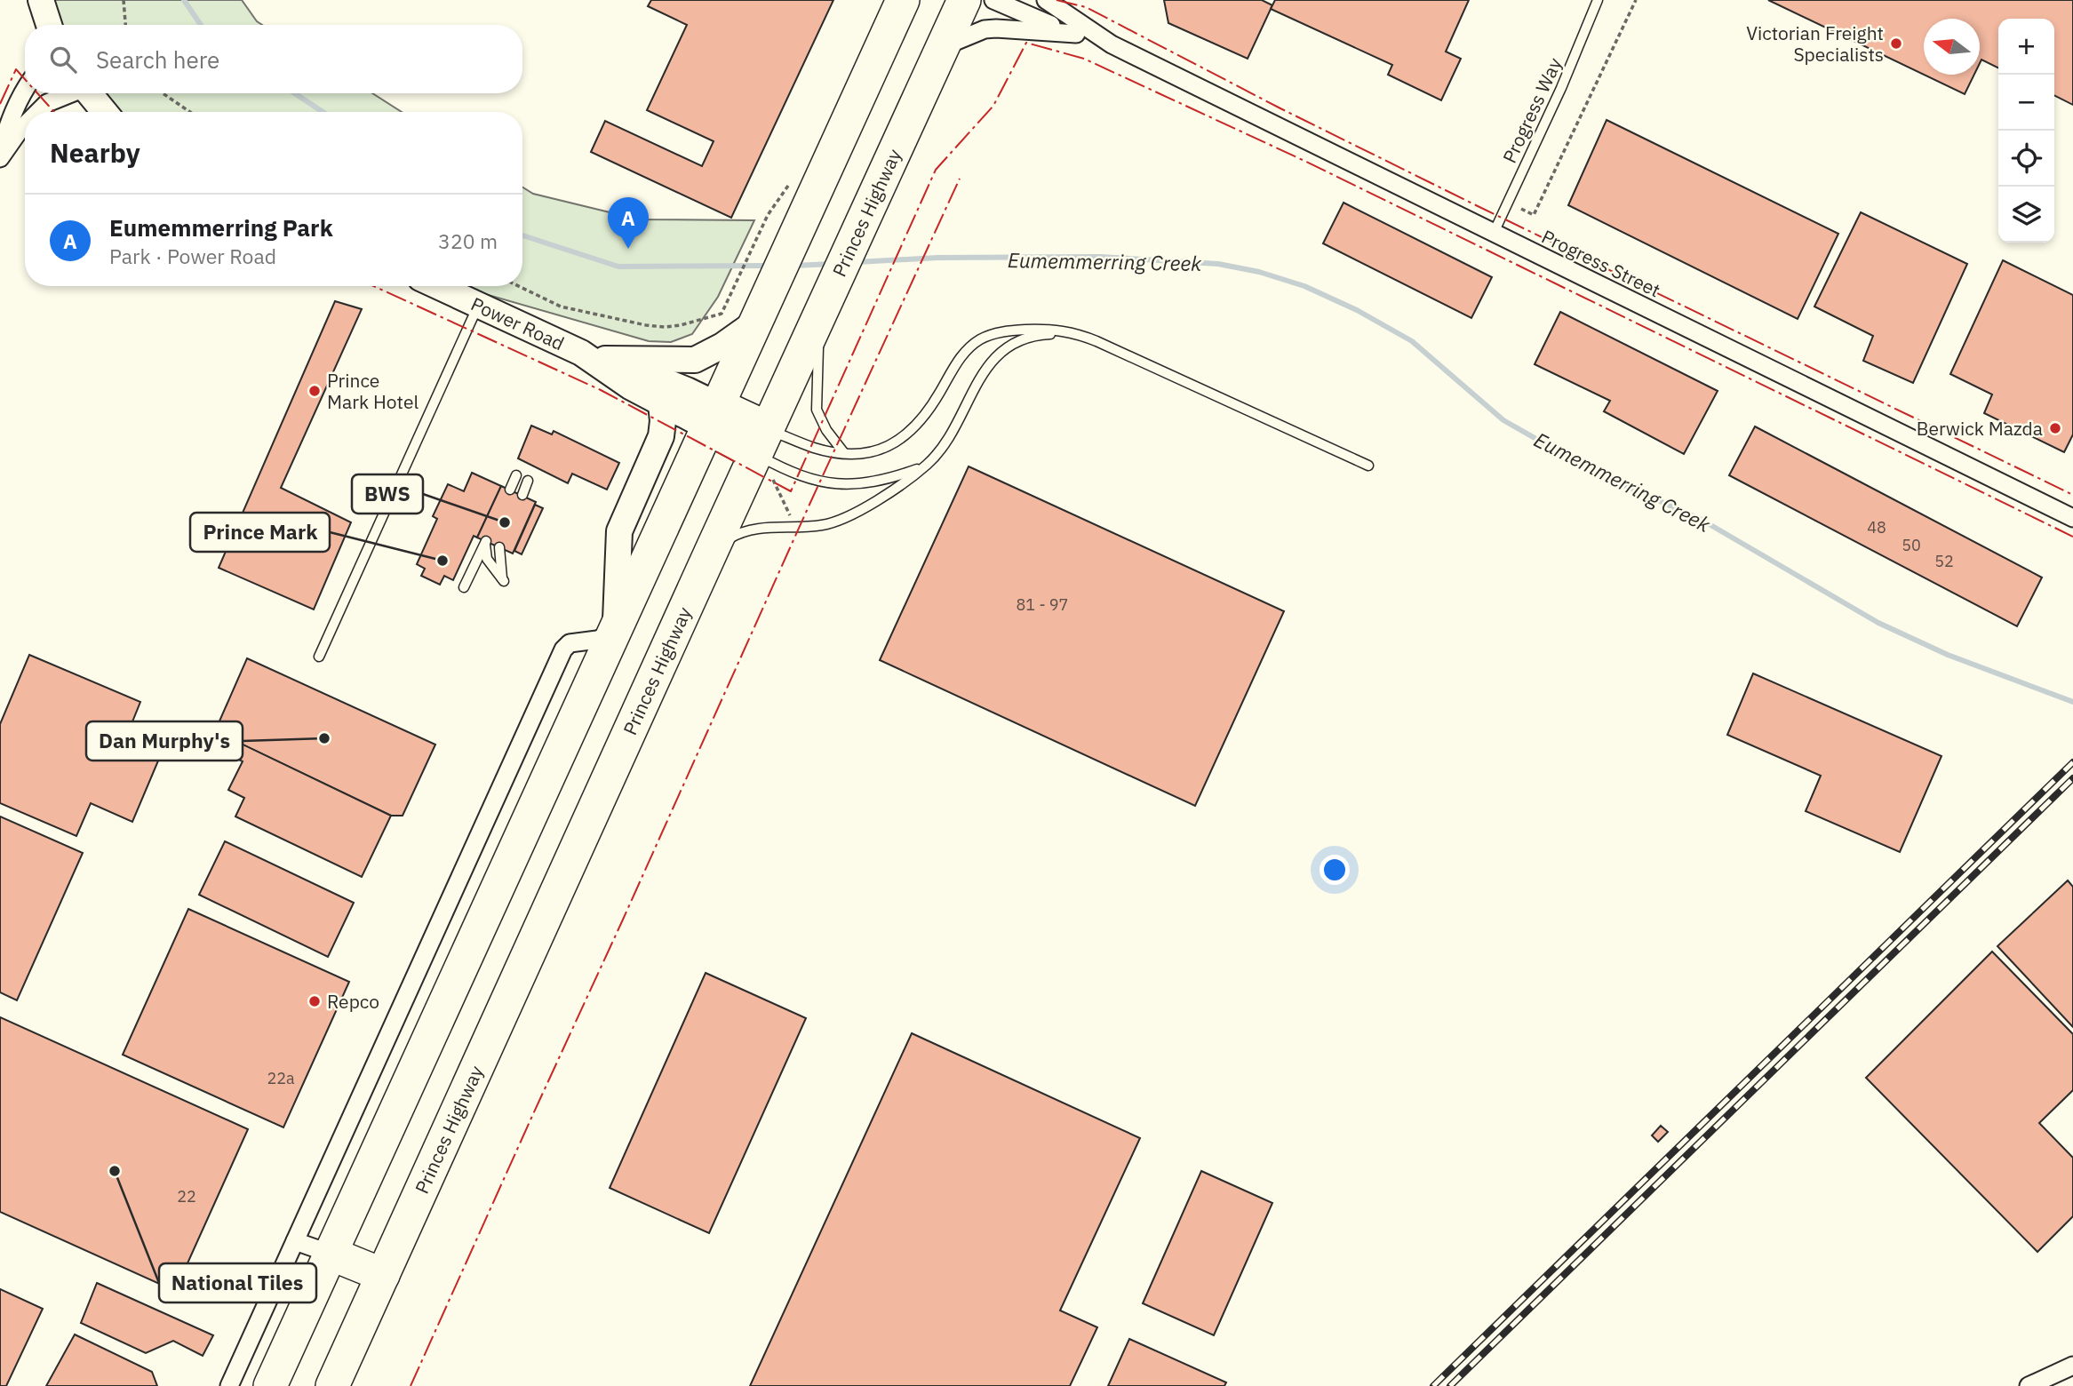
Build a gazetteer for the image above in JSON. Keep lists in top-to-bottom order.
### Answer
{
  "streets": {
    "highway": ["Princes Highway"],
    "main road": ["Power Road"],
    "street": ["Progress Street"],
    "lane": ["Progress Way"]
  },
  "crossings": [
    ["Progress Way", "Progress Street"]
  ],
  "water": ["Eumemmerring Creek"],
  "places": [
    "Victorian Freight Specialists",
    "Prince Mark Hotel",
    "Berwick Mazda",
    "BWS",
    "Prince Mark",
    "Dan Murphy's",
    "Repco",
    "National Tiles"
  ],
  "house_numbers": [
    "48",
    "50",
    "52",
    "81 - 97",
    "22a",
    "22"
  ],
  "north": "left",
  "page": {
    "map_buttons": ["+", "−"],
    "search": "Search here",
    "heading": "Nearby",
    "list": [
      {
        "mark": "A",
        "name": "Eumemmerring Park",
        "note": "Park · Power Road",
        "value": "320 m"
      }
    ],
    "pins": "A"
  }
}
